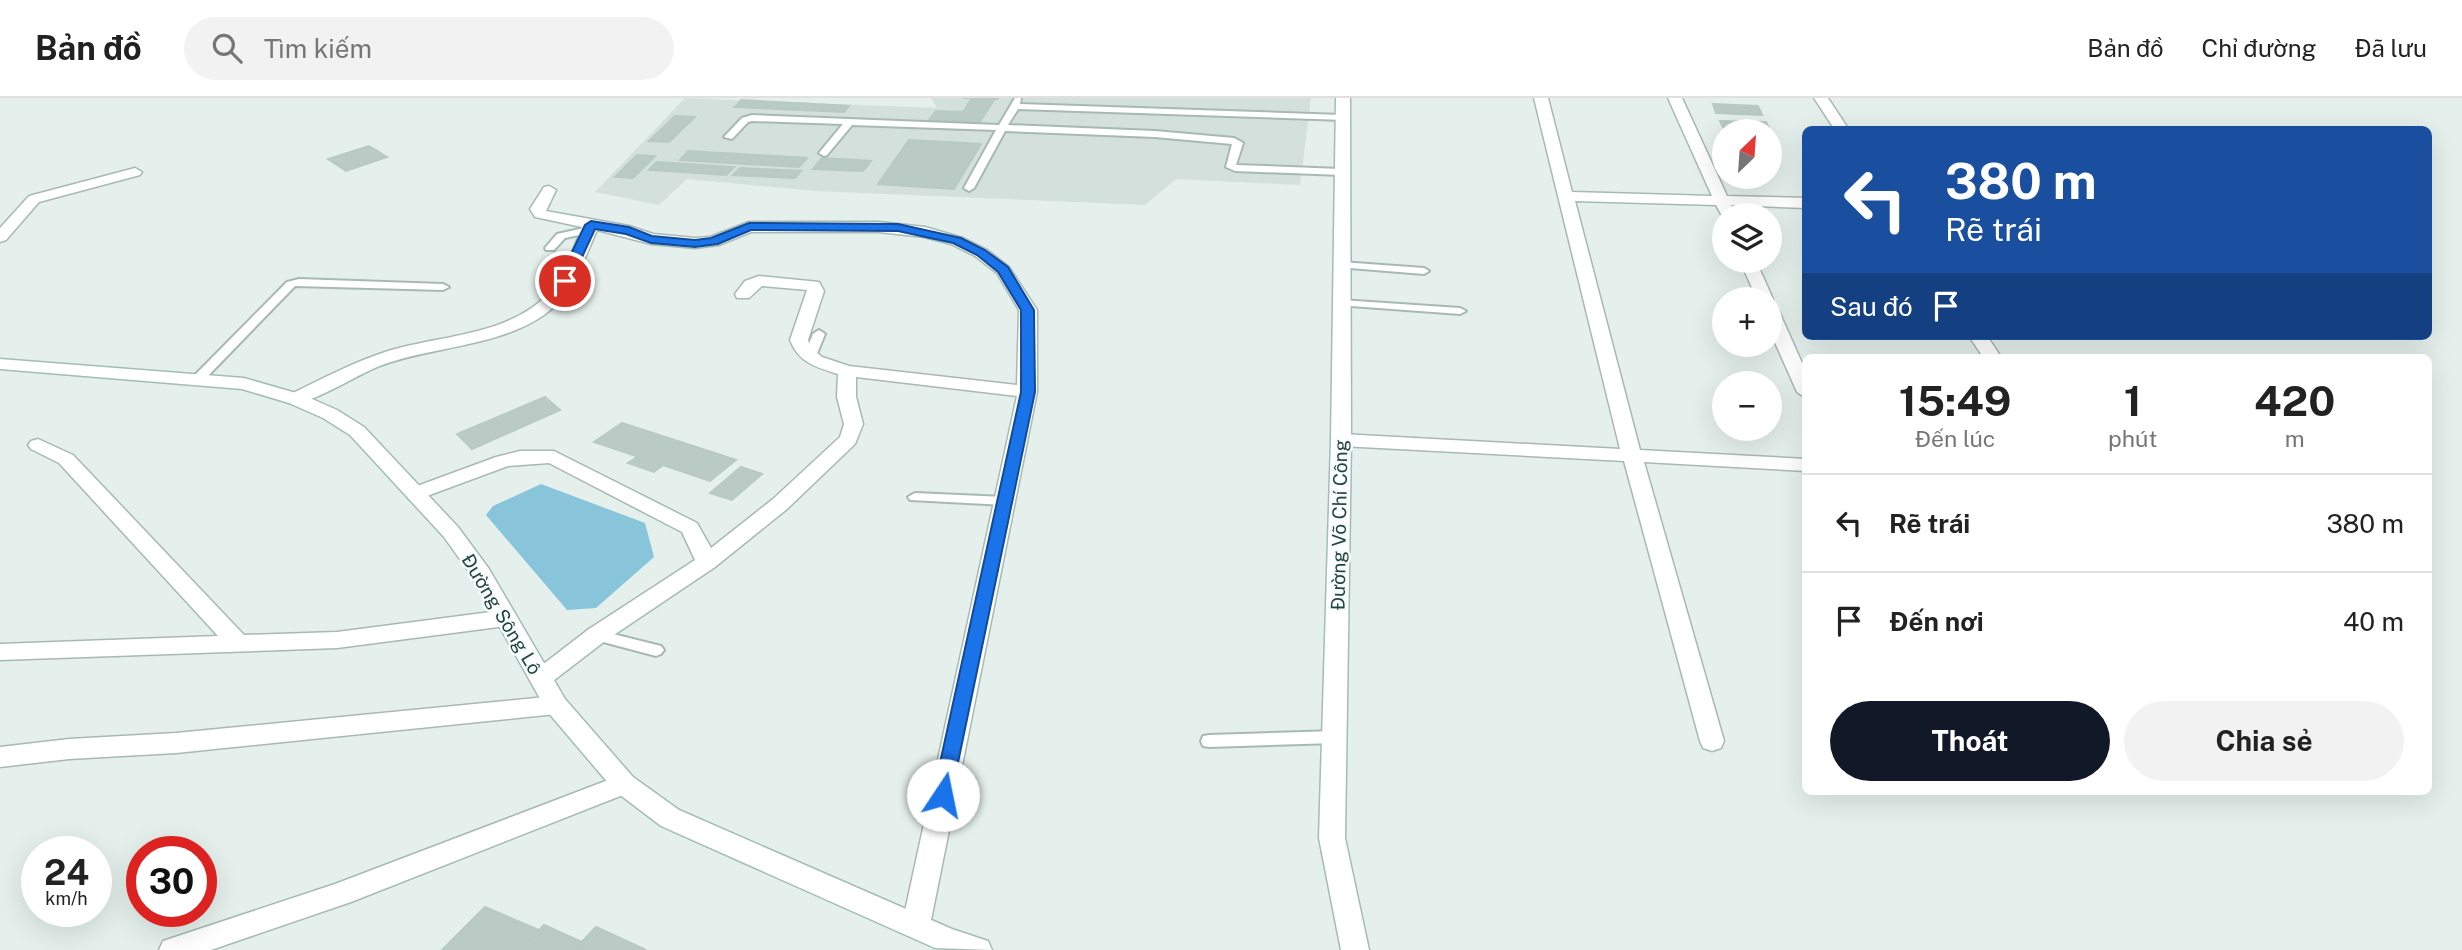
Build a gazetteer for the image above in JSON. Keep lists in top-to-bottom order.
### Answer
{
  "streets": {
    "street": ["Đường Võ Chí Công", "Đường Sông Lô"]
  },
  "north": "top right",
  "page": {
    "header": "Bản đồ",
    "search": "Tìm kiếm",
    "nav": ["Bản đồ", "Chỉ đường", "Đã lưu"],
    "map_buttons": ["+", "−"],
    "turn": ["380 m", "Rẽ trái"],
    "then": "Sau đó",
    "eta": [
      "15:49",
      "Đến lúc",
      "1",
      "phút",
      "420",
      "m"
    ],
    "list": [
      {
        "name": "Rẽ trái",
        "value": "380 m"
      },
      {
        "name": "Đến nơi",
        "value": "40 m"
      }
    ],
    "buttons": ["Thoát", "Chia sẻ"],
    "speed": "24 km/h",
    "limit": "30"
  }
}
